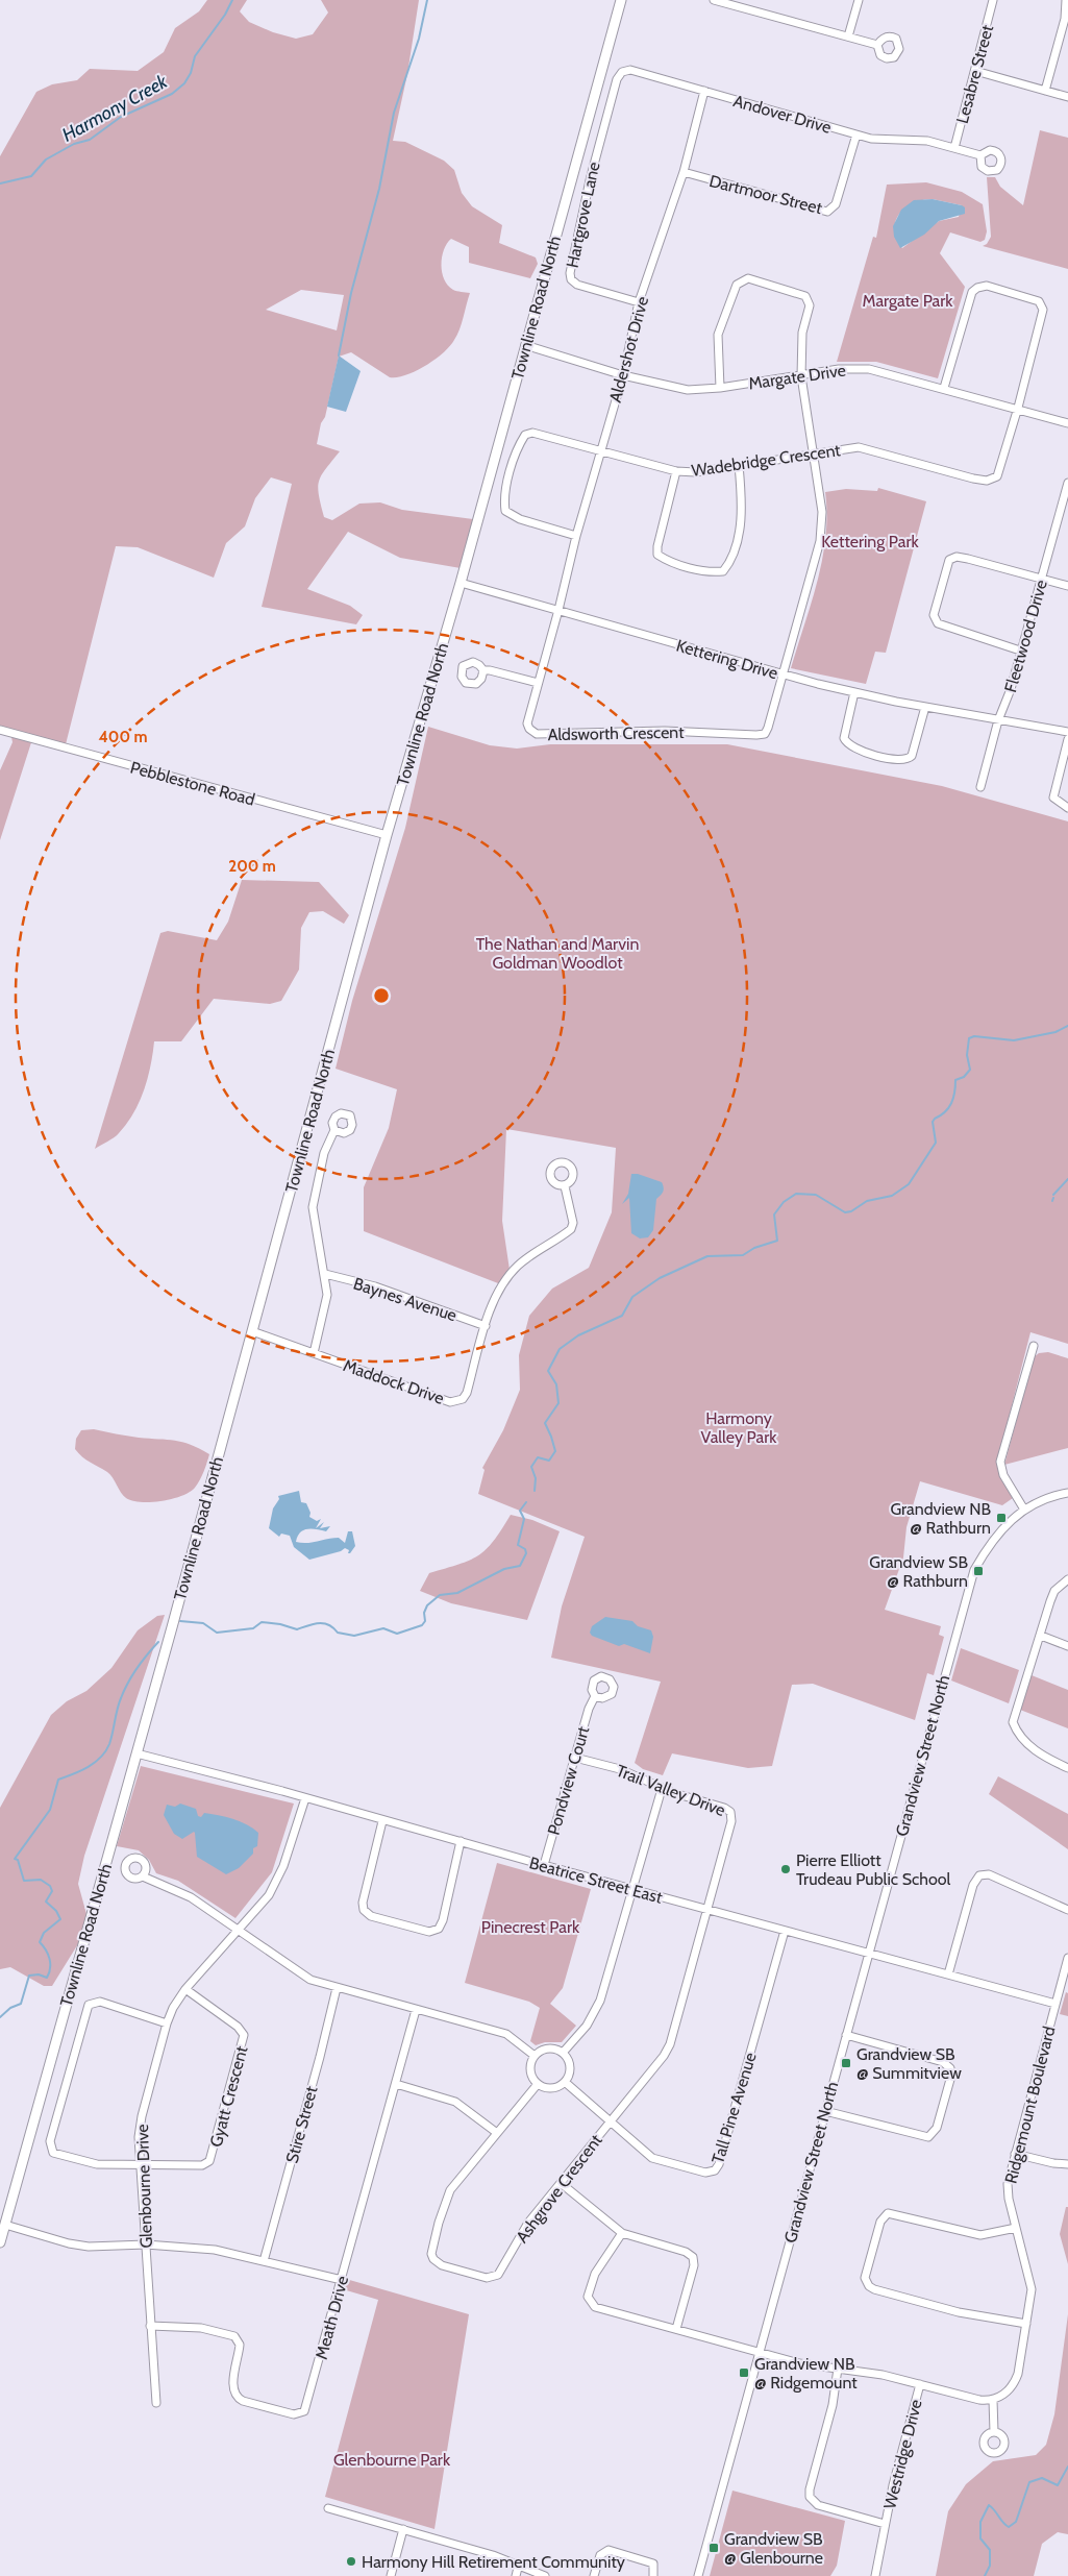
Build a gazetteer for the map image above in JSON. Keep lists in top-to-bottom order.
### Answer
{
  "streets": {
    "main road": ["Townline Road North"],
    "street": [
      "Lesabre Street",
      "Andover Drive",
      "Dartmoor Street",
      "Hartgrove Lane",
      "Aldershot Drive",
      "Margate Drive",
      "Wadebridge Crescent",
      "Fleetwood Drive",
      "Kettering Drive",
      "Aldsworth Crescent",
      "Pebblestone Road",
      "Baynes Avenue",
      "Maddock Drive",
      "Grandview Street North",
      "Pondview Court",
      "Trail Valley Drive",
      "Beatrice Street East",
      "Gyatt Crescent",
      "Ridgemount Boulevard",
      "Tall Pine Avenue",
      "Stire Street",
      "Glenbourne Drive",
      "Ashgrove Crescent",
      "Meath Drive",
      "Westridge Drive"
    ]
  },
  "crossings": [
    ["Lesabre Street", "Andover Drive"],
    ["Andover Drive", "Dartmoor Street"],
    ["Andover Drive", "Hartgrove Lane"],
    ["Andover Drive", "Aldershot Drive"],
    ["Dartmoor Street", "Aldershot Drive"],
    ["Hartgrove Lane", "Aldershot Drive"],
    ["Townline Road North", "Margate Drive"],
    ["Townline Road North", "Kettering Drive"],
    ["Townline Road North", "Pebblestone Road"],
    ["Townline Road North", "Maddock Drive"],
    ["Townline Road North", "Beatrice Street East"],
    ["Aldershot Drive", "Margate Drive"],
    ["Aldershot Drive", "Wadebridge Crescent"],
    ["Aldershot Drive", "Kettering Drive"],
    ["Aldershot Drive", "Aldsworth Crescent"],
    ["Margate Drive", "Wadebridge Crescent"],
    ["Fleetwood Drive", "Kettering Drive"],
    ["Kettering Drive", "Aldsworth Crescent"],
    ["Baynes Avenue", "Maddock Drive"],
    ["Grandview Street North", "Beatrice Street East"],
    ["Pondview Court", "Trail Valley Drive"],
    ["Pondview Court", "Beatrice Street East"],
    ["Trail Valley Drive", "Beatrice Street East"],
    ["Trail Valley Drive", "Ashgrove Crescent"],
    ["Beatrice Street East", "Ridgemount Boulevard"],
    ["Beatrice Street East", "Tall Pine Avenue"],
    ["Beatrice Street East", "Glenbourne Drive"],
    ["Beatrice Street East", "Ashgrove Crescent"],
    ["Gyatt Crescent", "Glenbourne Drive"],
    ["Tall Pine Avenue", "Ashgrove Crescent"],
    ["Glenbourne Drive", "Meath Drive"]
  ],
  "water": ["Harmony Creek"],
  "parks": [
    "Margate Park",
    "Kettering Park",
    "The Nathan and Marvin Goldman Woodlot",
    "Harmony Valley Park",
    "Pinecrest Park",
    "Glenbourne Park"
  ],
  "places": {
    "transit": [
      "Grandview NB @ Rathburn",
      "Grandview SB @ Rathburn",
      "Grandview SB @ Summitview",
      "Grandview NB @ Ridgemount",
      "Grandview SB @ Glenbourne"
    ],
    "other": ["Pierre Elliott Trudeau Public School", "Harmony Hill Retirement Community"]
  },
  "rings": ["400 m", "200 m"]
}
